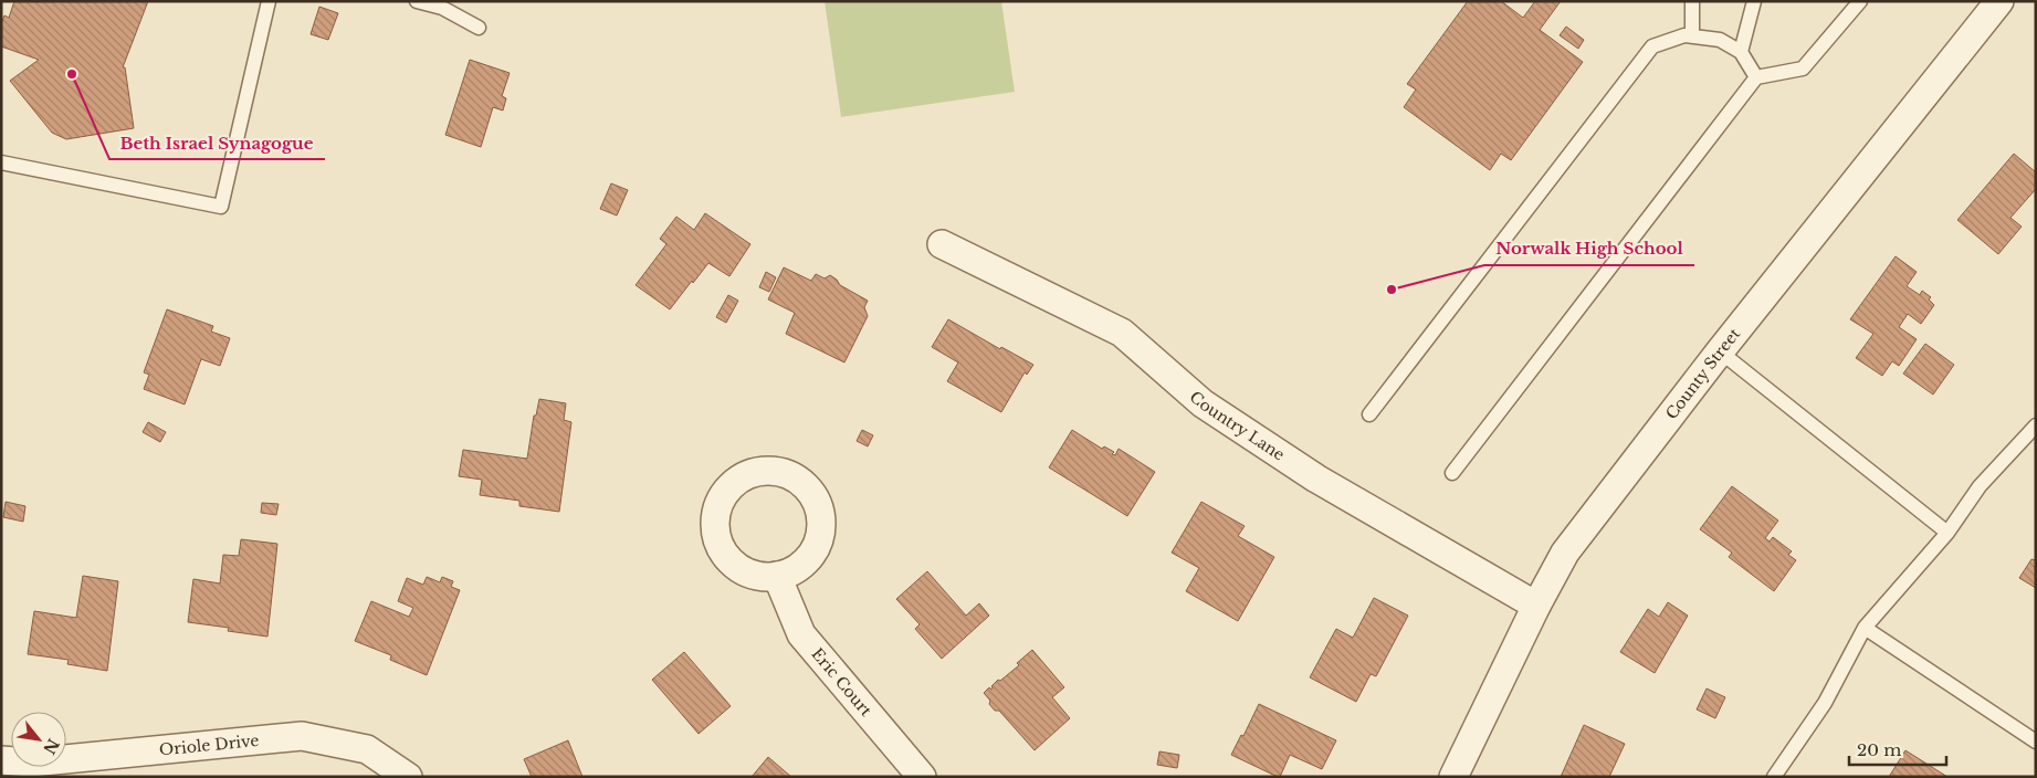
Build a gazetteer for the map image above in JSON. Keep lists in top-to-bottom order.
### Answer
{
  "streets": {
    "street": [
      "County Street",
      "Country Lane",
      "Eric Court",
      "Oriole Drive"
    ]
  },
  "crossings": [
    ["County Street", "Country Lane"]
  ],
  "places": ["Beth Israel Synagogue", "Norwalk High School"],
  "scale_bar": "20 m",
  "north": "bottom right"
}
